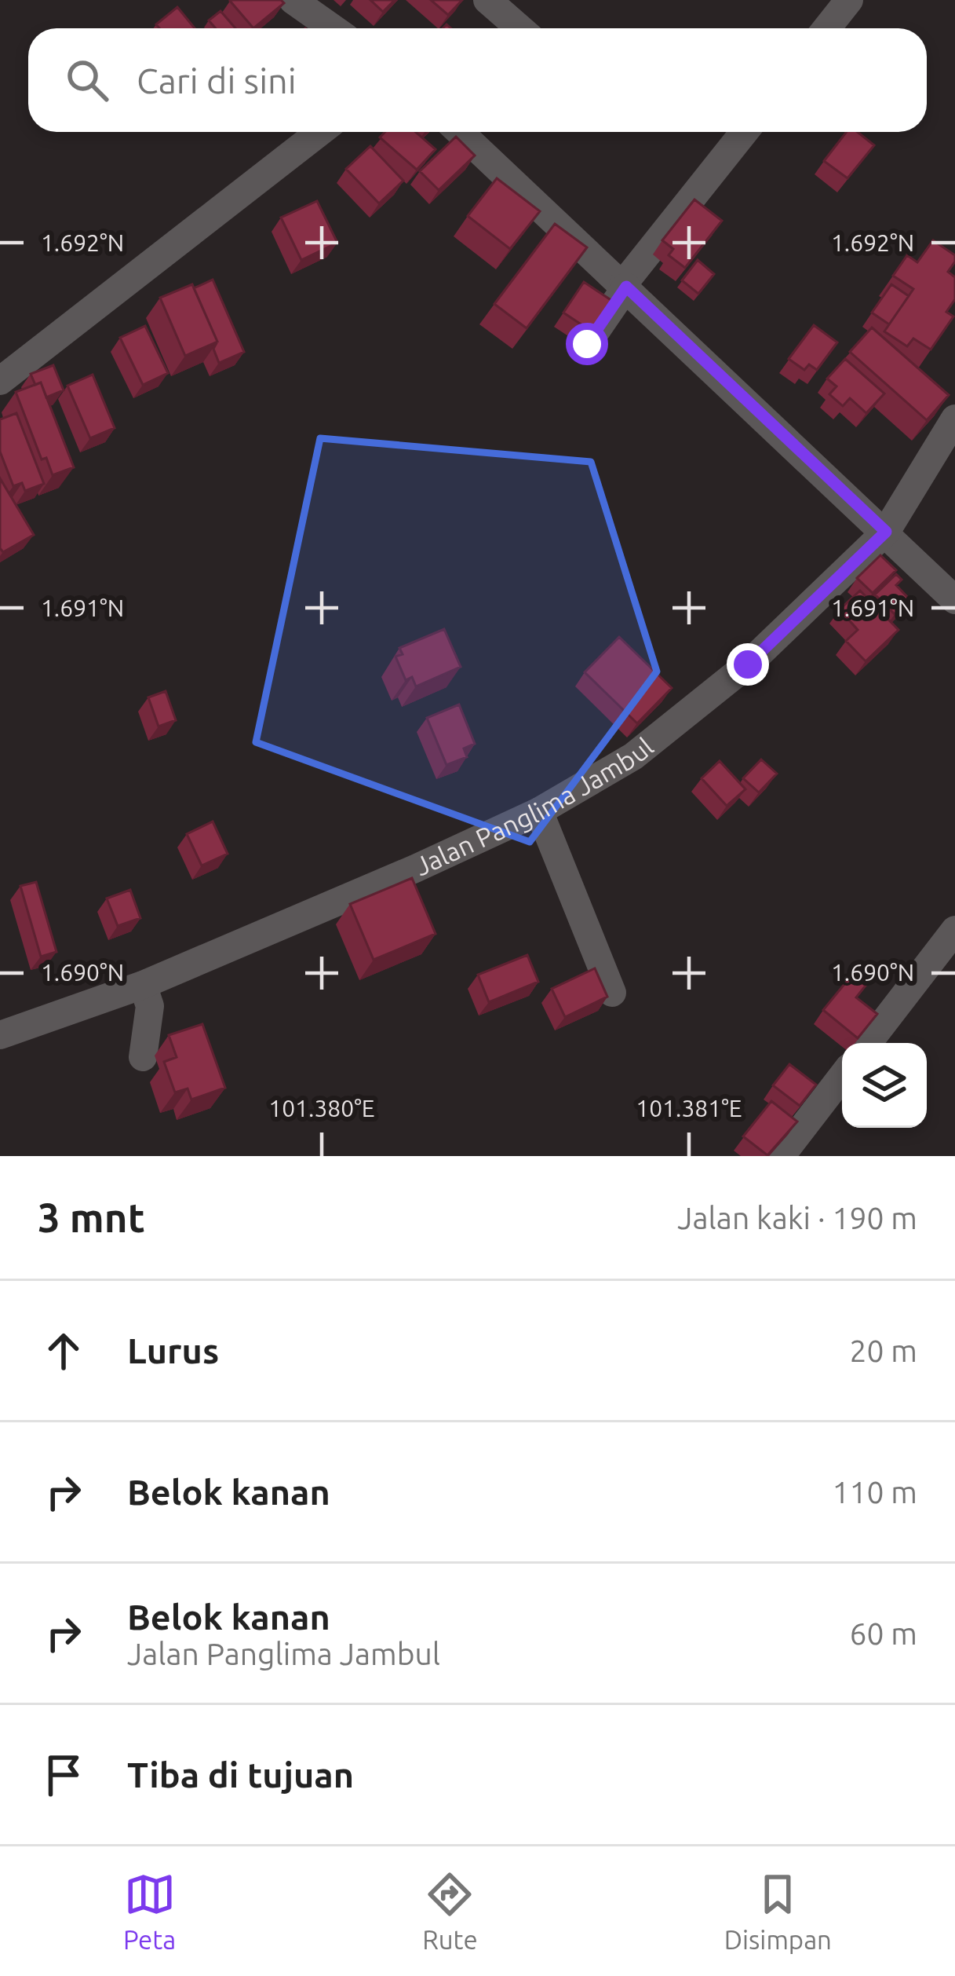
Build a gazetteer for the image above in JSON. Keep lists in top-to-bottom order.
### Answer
{
  "streets": {
    "street": ["Jalan Panglima Jambul"]
  },
  "page": {
    "search": "Cari di sini",
    "heading": ["3 mnt", "Jalan kaki · 190 m"],
    "list": [
      ["Lurus", "20 m"],
      ["Belok kanan", "110 m"],
      ["Belok kanan", "Jalan Panglima Jambul", "60 m"],
      "Tiba di tujuan"
    ],
    "nav": ["Peta", "Rute", "Disimpan"]
  },
  "coordinates": [
    "1.692°N",
    "1.691°N",
    "1.690°N",
    "101.380°E",
    "101.381°E"
  ]
}
